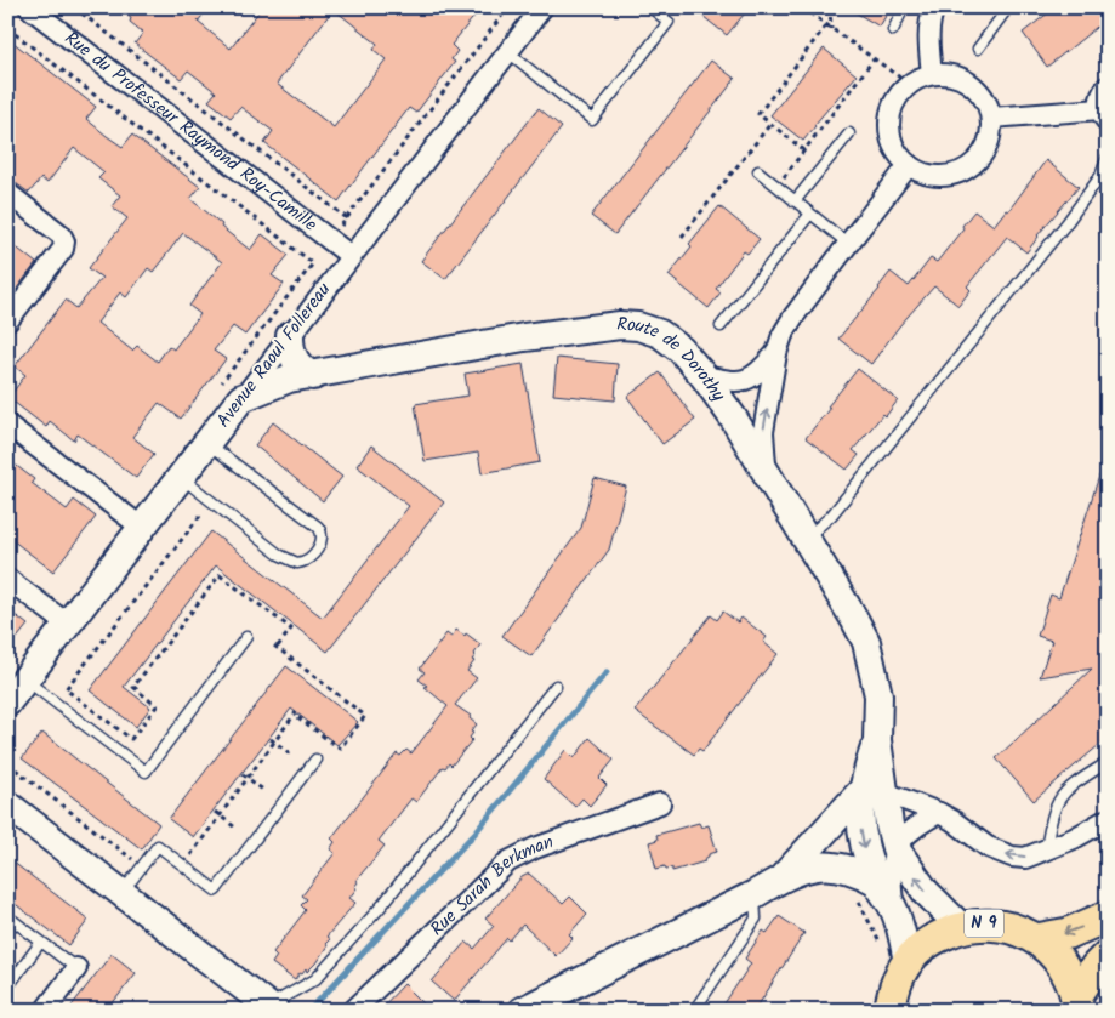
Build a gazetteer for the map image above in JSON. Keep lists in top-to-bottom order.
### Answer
{
  "streets": {
    "main road": ["Avenue Raoul Follereau", "Route de Dorothy", "N 9"],
    "street": ["Rue du Professeur Raymond Roy-Camille", "Rue Sarah Berkman"]
  },
  "crossings": [
    ["Rue du Professeur Raymond Roy-Camille", "Avenue Raoul Follereau"],
    ["Avenue Raoul Follereau", "Route de Dorothy"]
  ]
}
